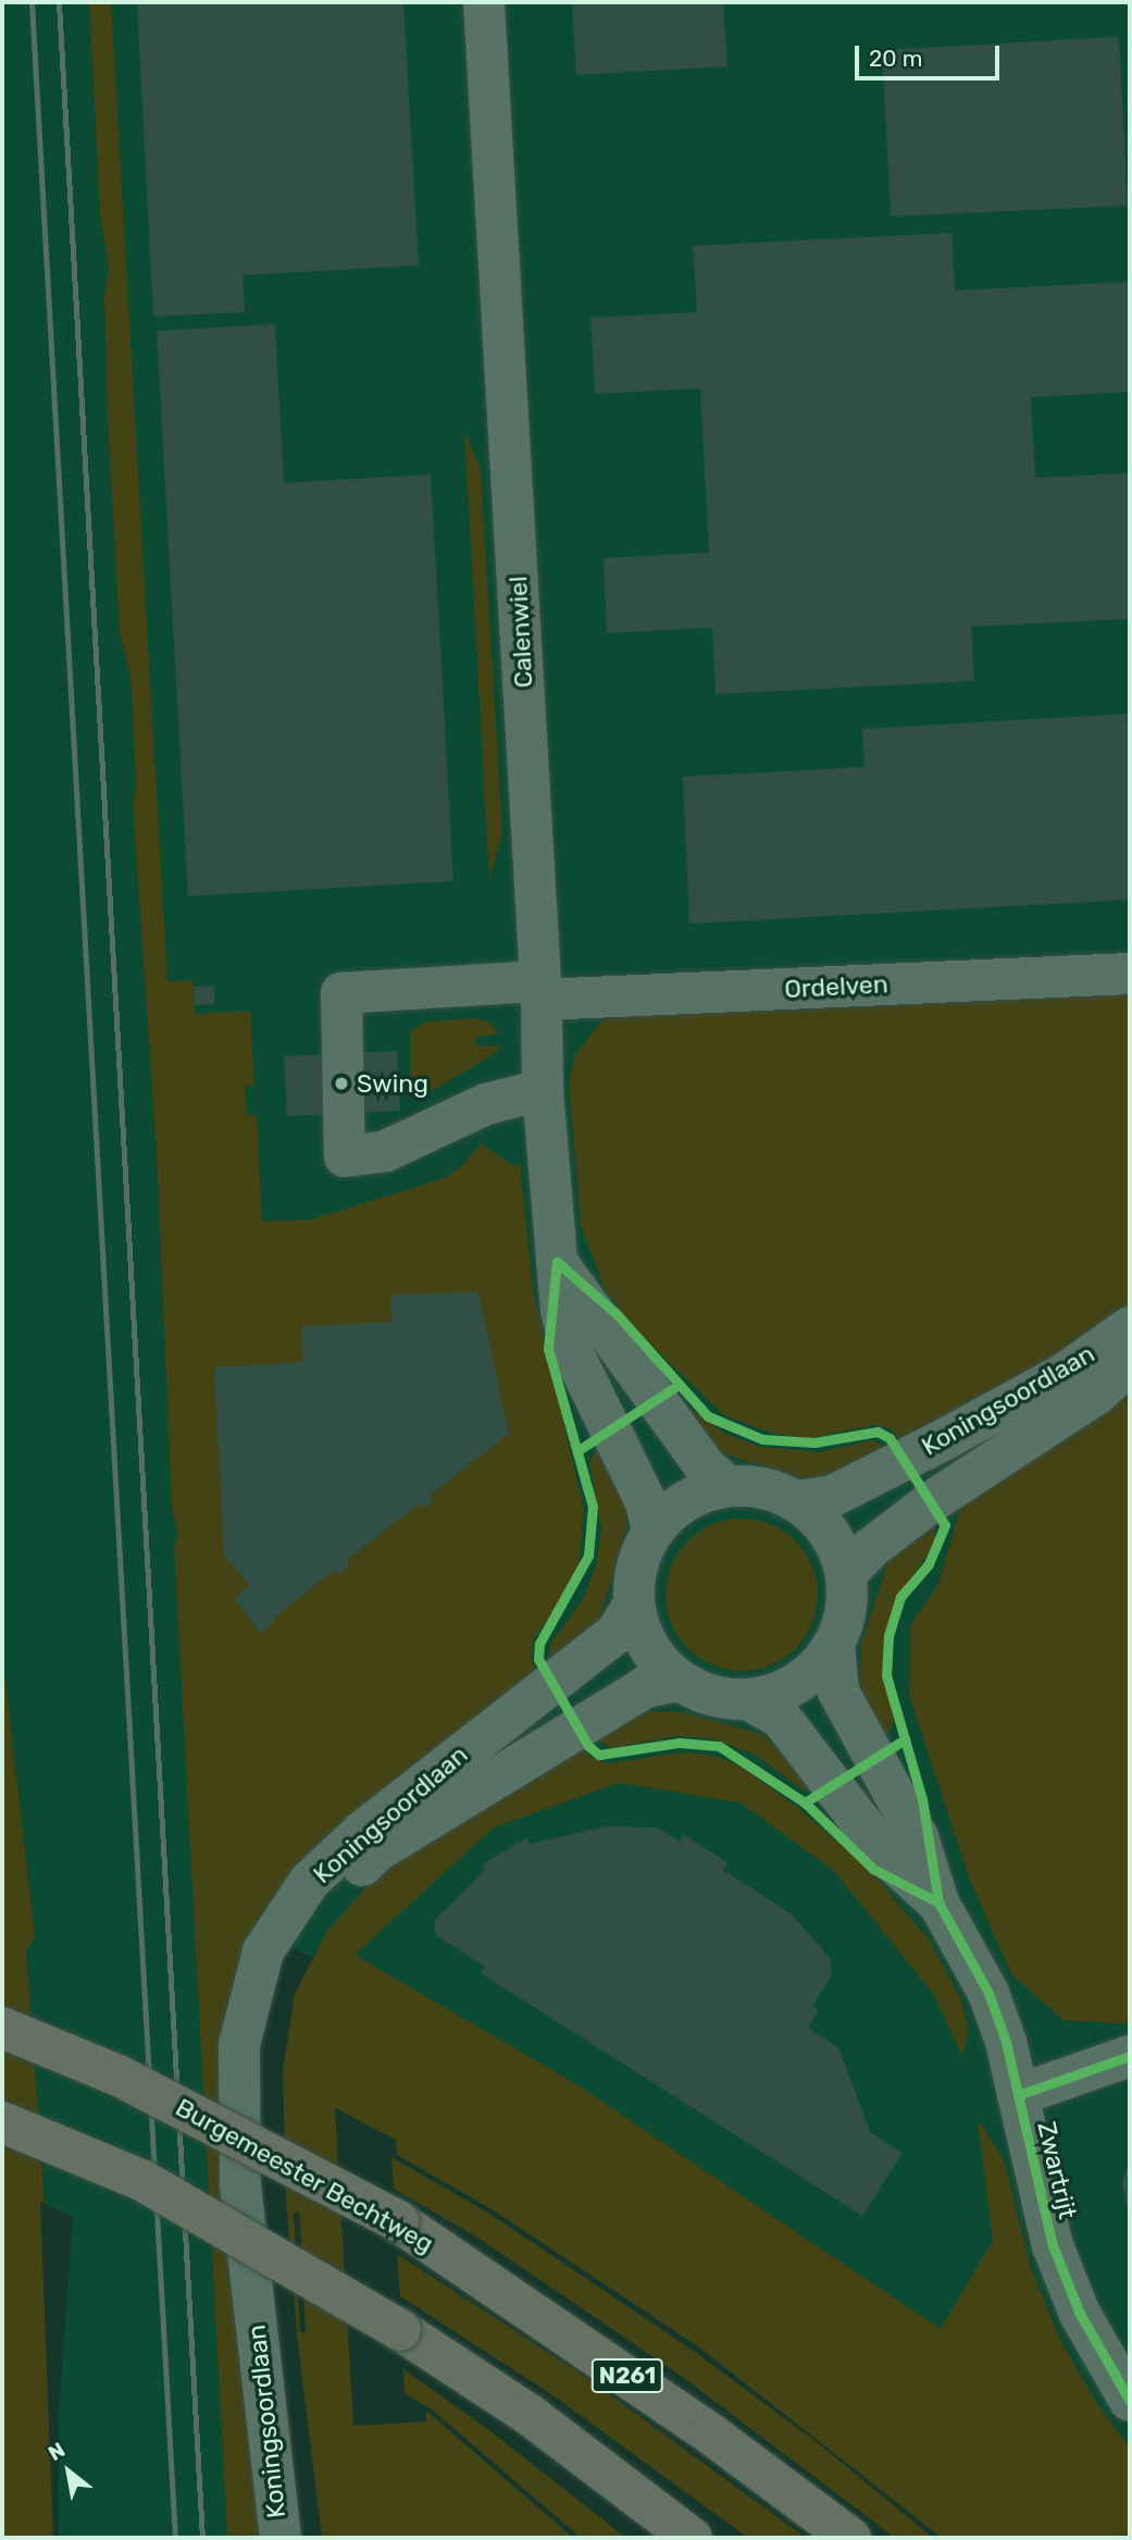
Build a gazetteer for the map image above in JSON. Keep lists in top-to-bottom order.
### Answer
{
  "streets": {
    "main road": ["Burgemeester Bechtweg", "N261"],
    "street": [
      "Calenwiel",
      "Ordelven",
      "Koningsoordlaan",
      "Zwartrijt"
    ]
  },
  "crossings": [
    ["Calenwiel", "Ordelven"],
    ["Calenwiel", "Koningsoordlaan"],
    ["Calenwiel", "Zwartrijt"],
    ["Koningsoordlaan", "Zwartrijt"]
  ],
  "places": ["Swing"],
  "scale_bar": "20 m",
  "north": "top left"
}
